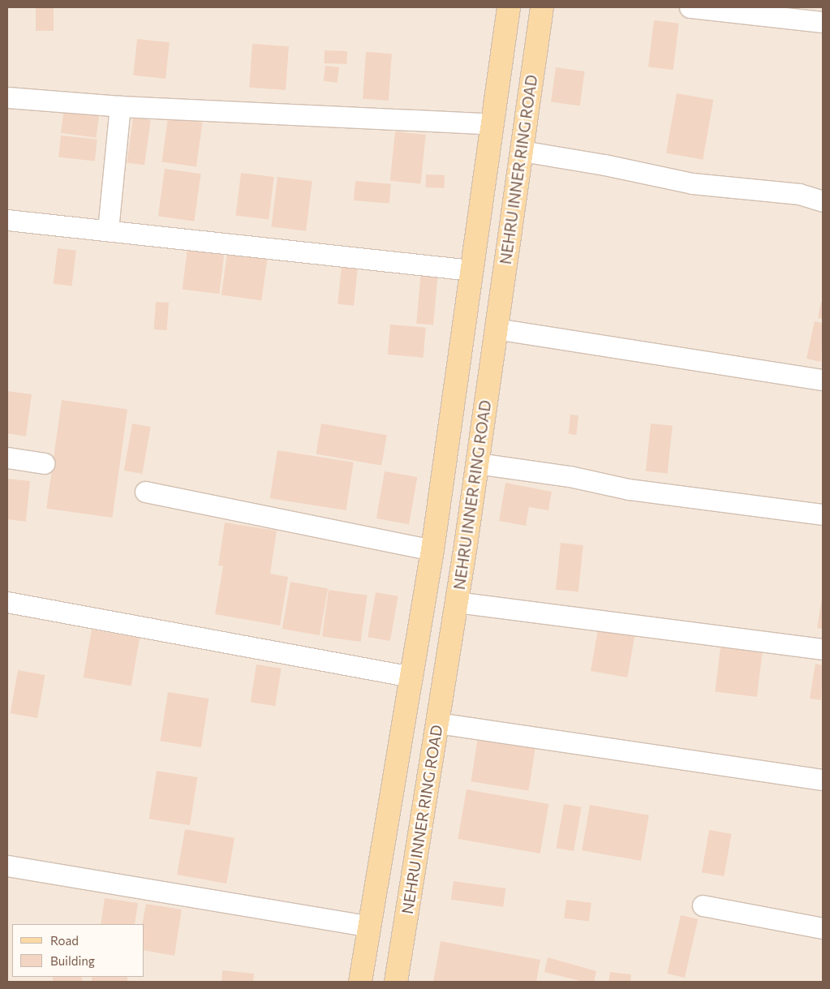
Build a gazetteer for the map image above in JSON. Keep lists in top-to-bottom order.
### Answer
{
  "streets": {
    "main road": ["NEHRU INNER RING ROAD"]
  },
  "legend": ["Road", "Building"]
}
